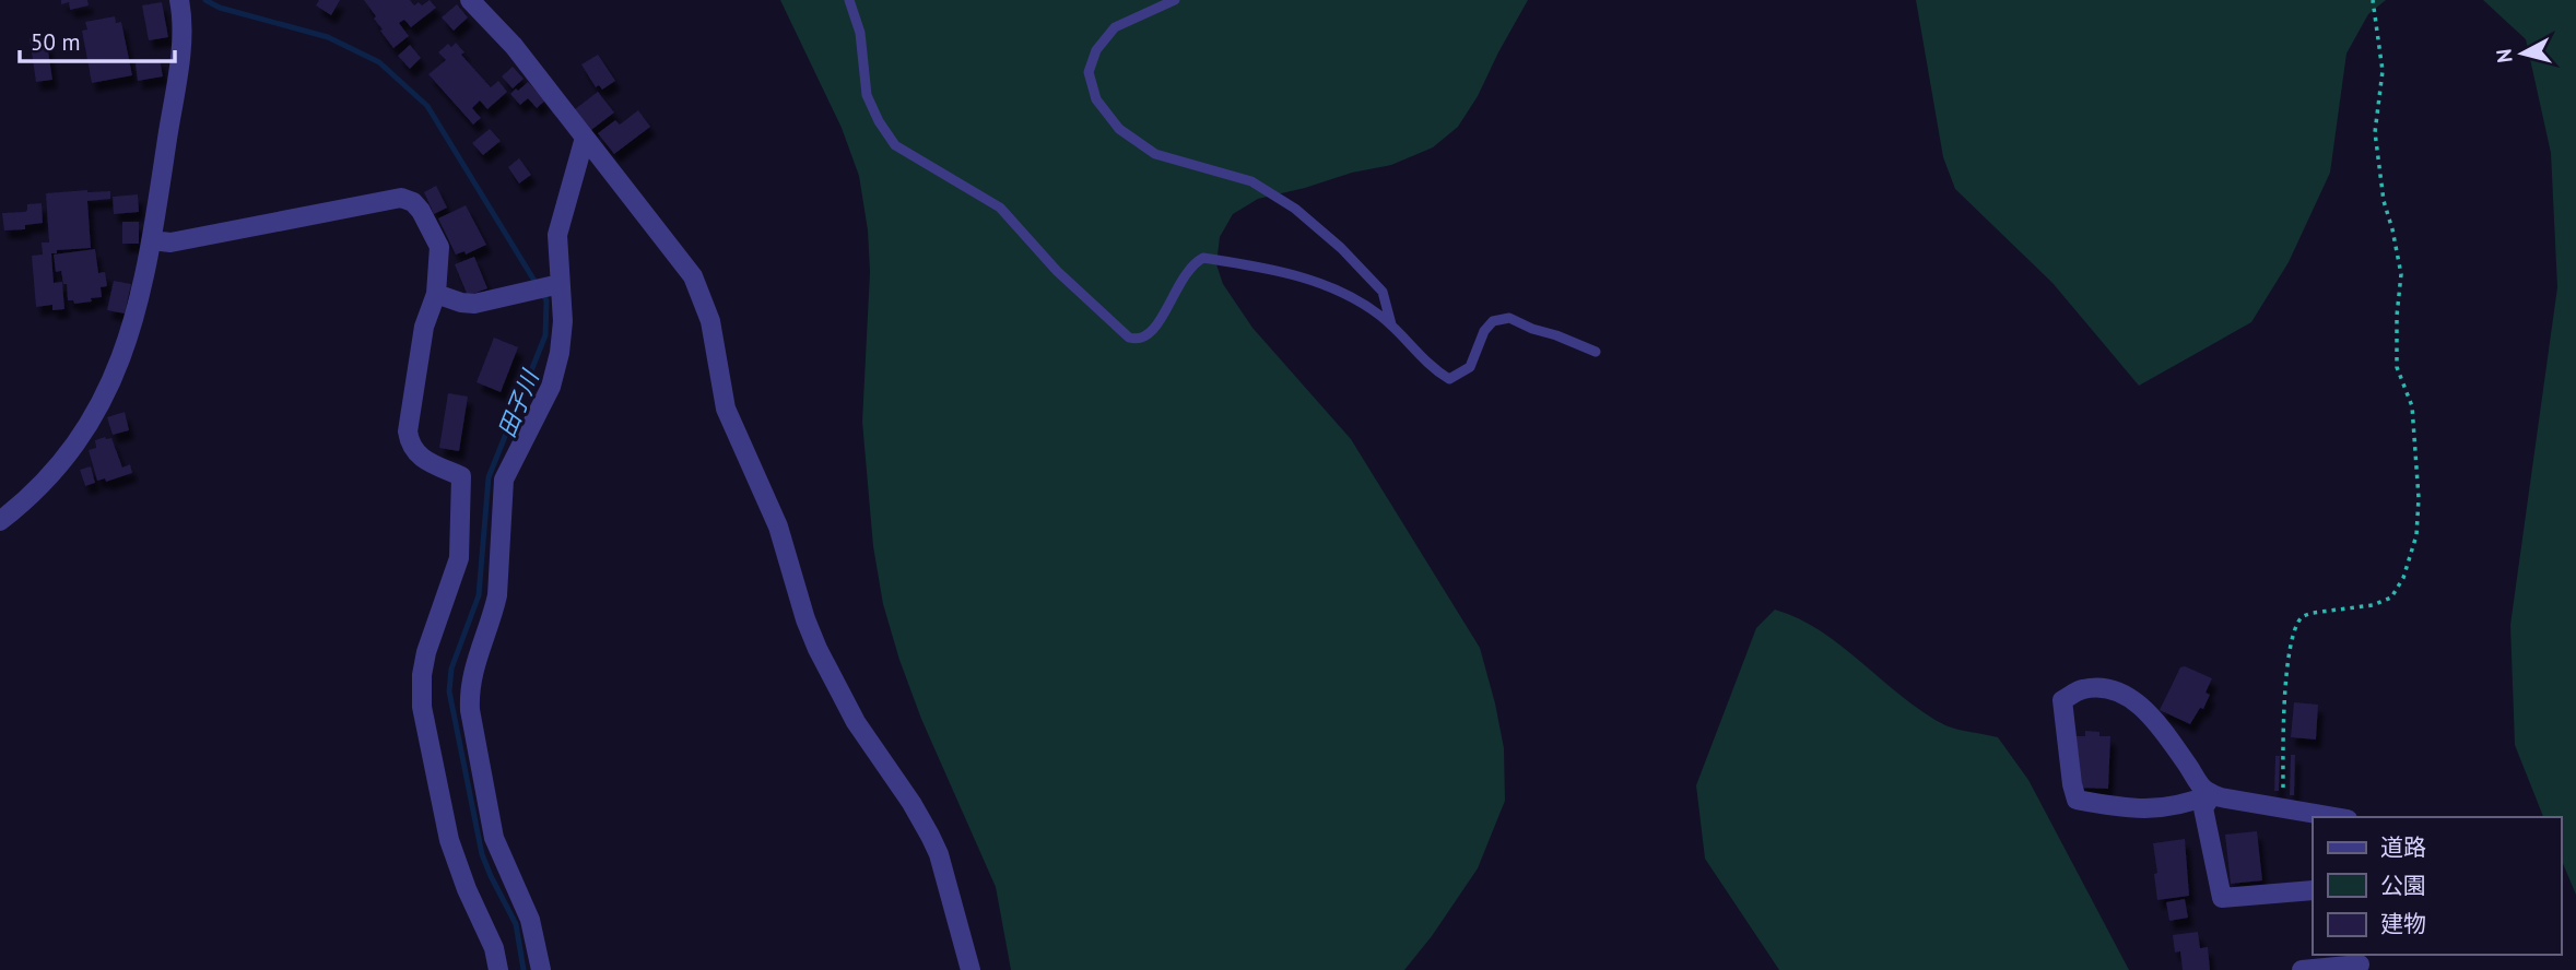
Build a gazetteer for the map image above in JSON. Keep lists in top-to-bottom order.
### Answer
{
  "water": ["田子川"],
  "legend": ["道路", "公園", "建物"],
  "scale_bar": "50 m",
  "north": "left"
}
